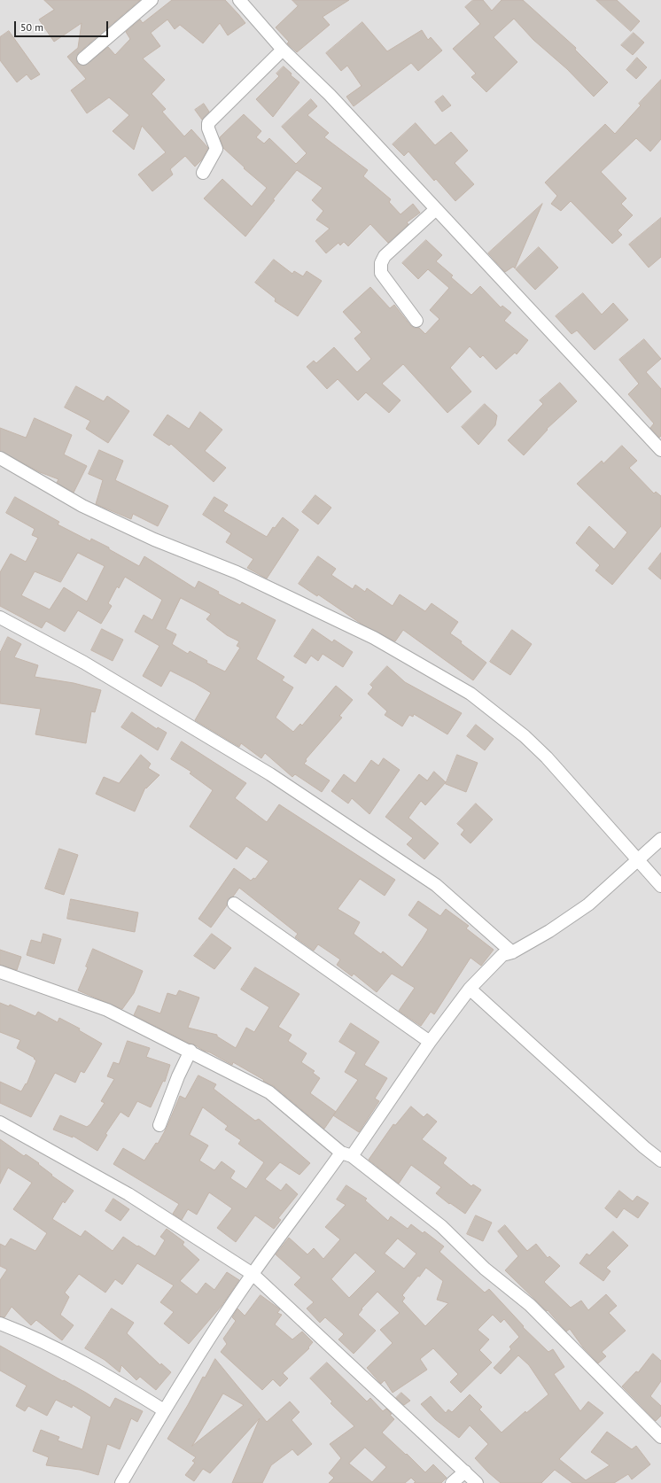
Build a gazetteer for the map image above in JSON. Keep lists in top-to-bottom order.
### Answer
{
  "scale_bar": "50 m"
}
